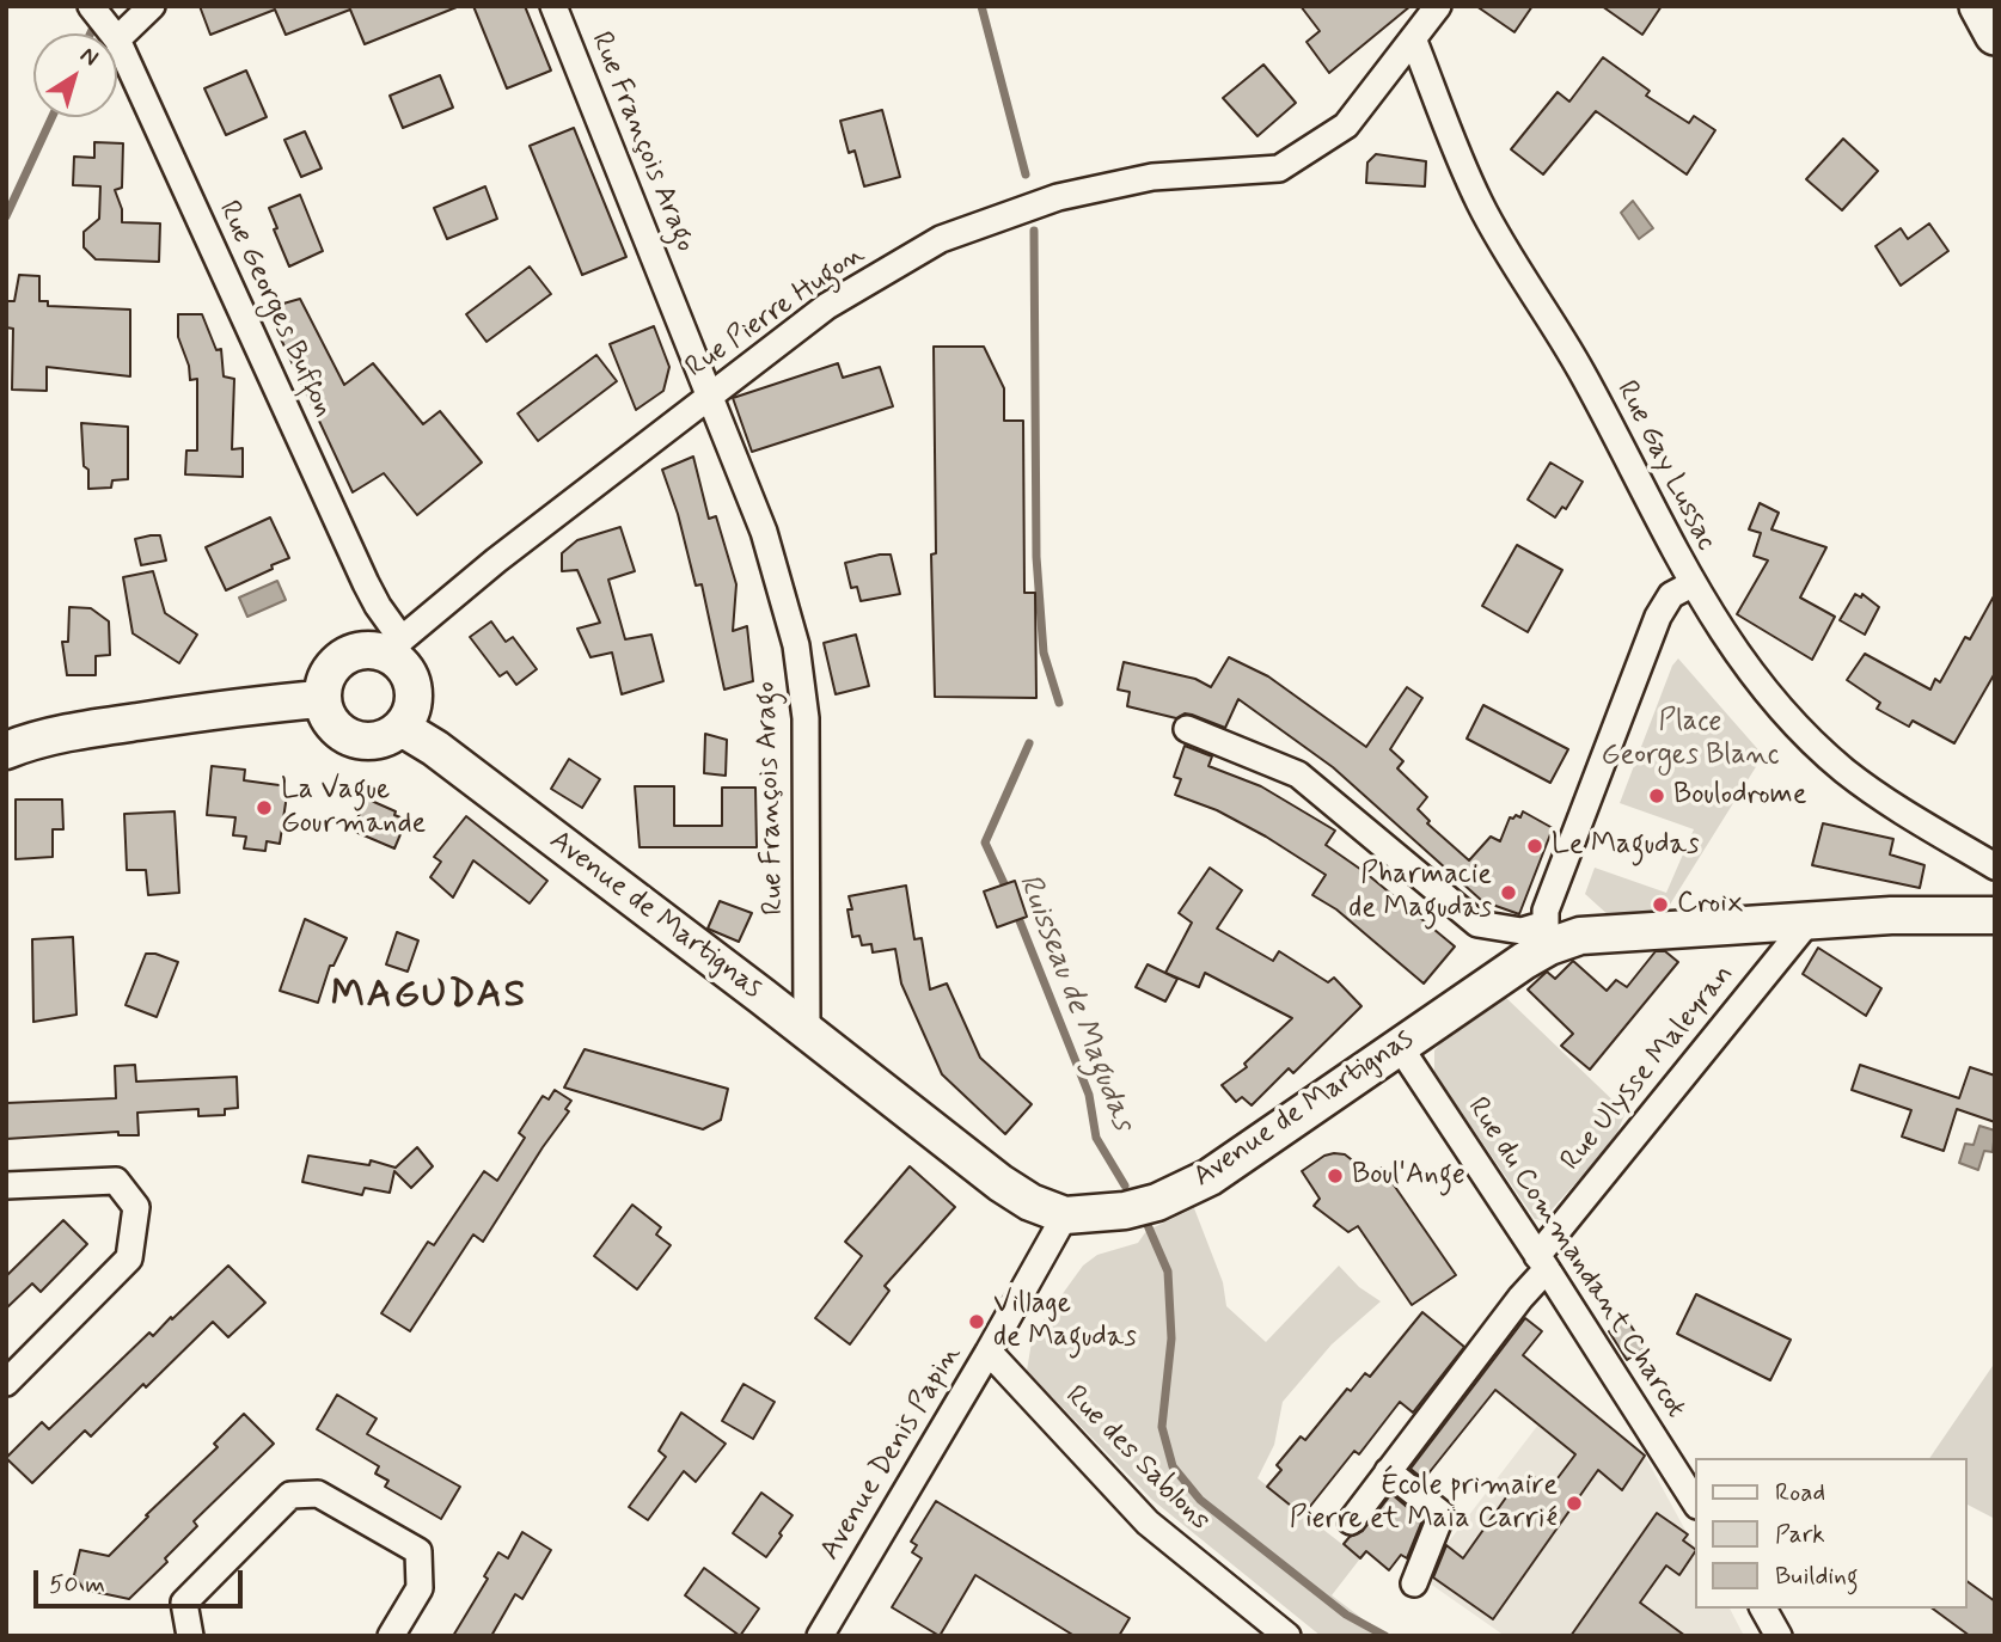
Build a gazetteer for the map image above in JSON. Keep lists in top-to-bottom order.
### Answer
{
  "streets": {
    "street": [
      "Rue François Arago",
      "Rue Georges Buffon",
      "Rue Pierre Hugon",
      "Rue Gay Lussac",
      "Avenue de Martignas",
      "Rue Ulysse Maleyran",
      "Rue du Commandant Charcot",
      "Avenue Denis Papin",
      "Rue des Sablons"
    ]
  },
  "crossings": [
    ["Rue François Arago", "Rue Pierre Hugon"],
    ["Rue François Arago", "Avenue de Martignas"],
    ["Rue Georges Buffon", "Rue Pierre Hugon"],
    ["Rue Georges Buffon", "Avenue de Martignas"],
    ["Rue Pierre Hugon", "Rue Gay Lussac"],
    ["Rue Pierre Hugon", "Avenue de Martignas"],
    ["Avenue de Martignas", "Rue Ulysse Maleyran"],
    ["Avenue de Martignas", "Rue du Commandant Charcot"],
    ["Avenue de Martignas", "Avenue Denis Papin"],
    ["Rue Ulysse Maleyran", "Rue du Commandant Charcot"],
    ["Avenue Denis Papin", "Rue des Sablons"]
  ],
  "districts": ["MAGUDAS"],
  "water": ["Ruisseau de Magudas"],
  "parks": ["Place Georges Blanc"],
  "places": [
    "Boulodrome",
    "La Vague Gourmande",
    "Le Magudas",
    "Pharmacie de Magudas",
    "Croix",
    "Boul'Ange",
    "Village de Magudas",
    "École primaire Pierre et Maïa Carrié"
  ],
  "legend": ["Road", "Park", "Building"],
  "scale_bar": "50 m",
  "north": "top right"
}
